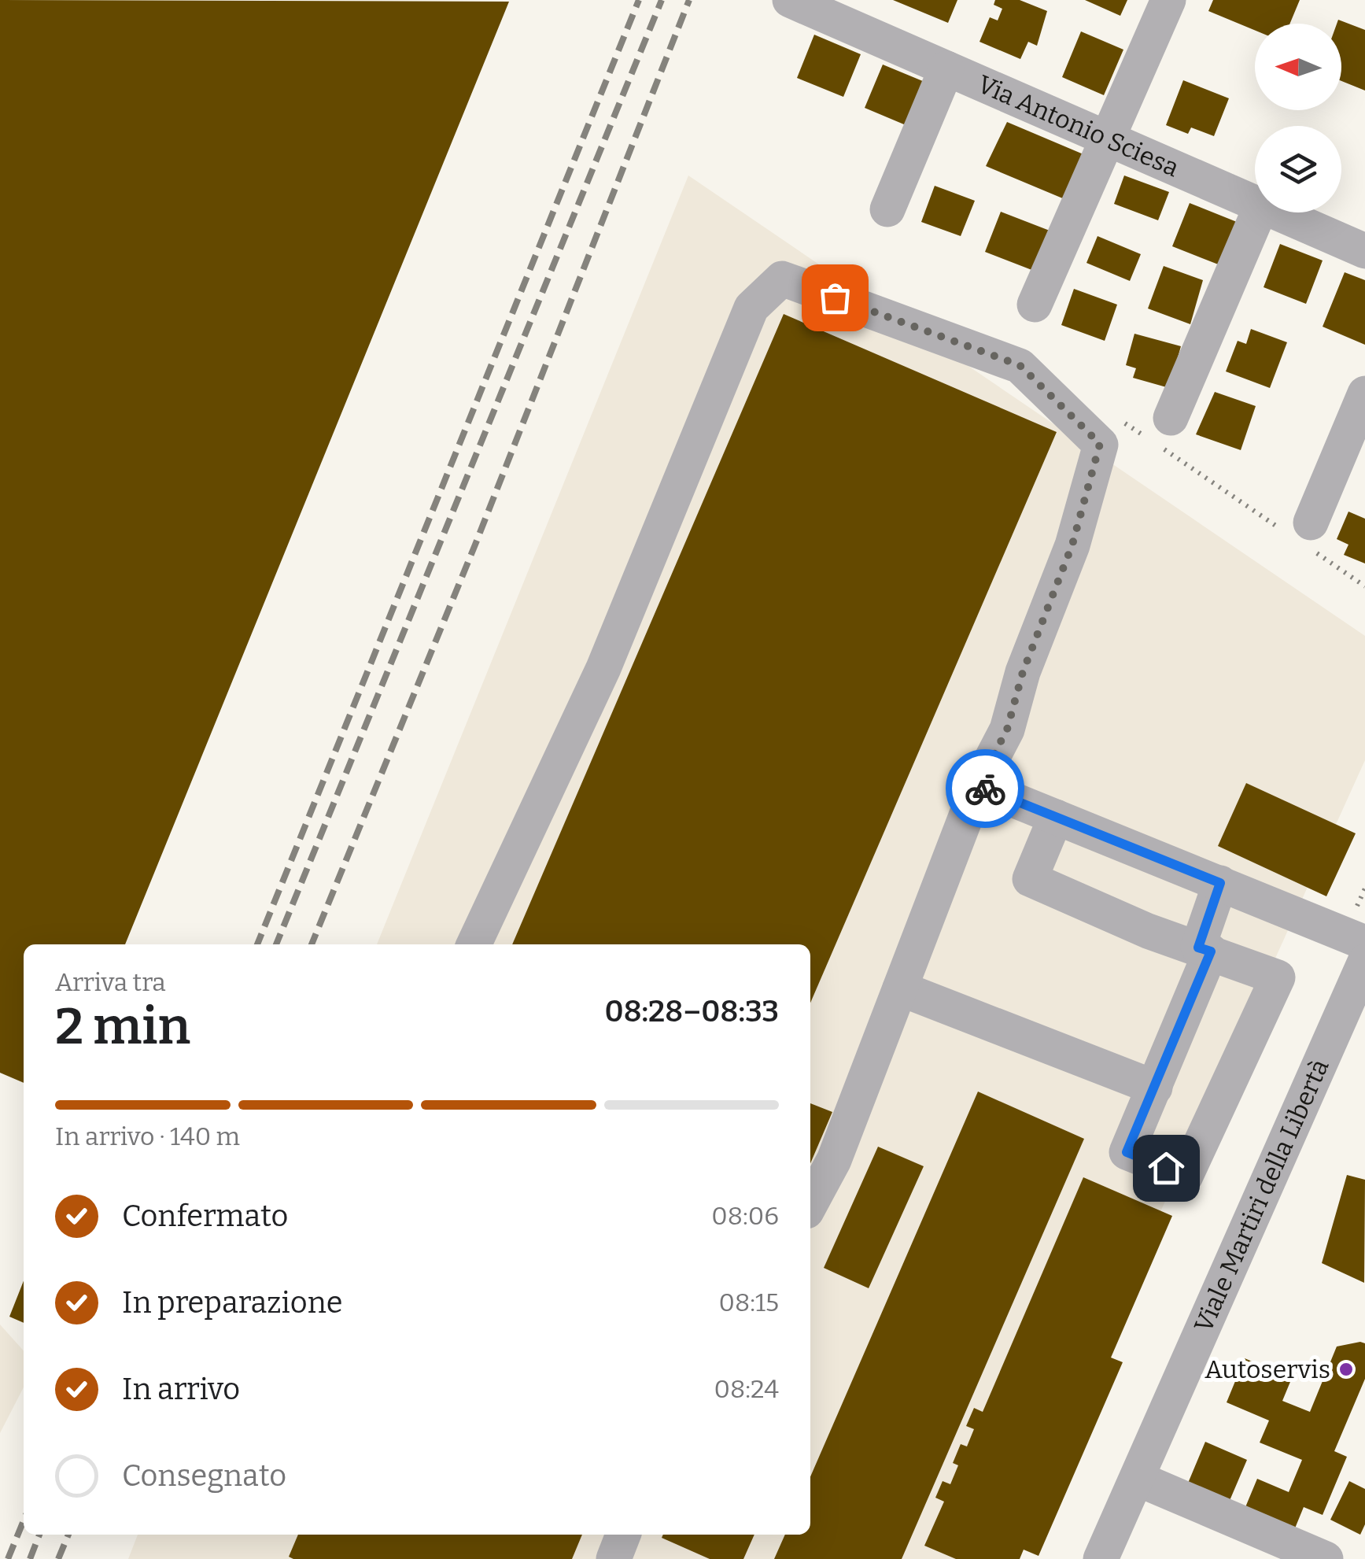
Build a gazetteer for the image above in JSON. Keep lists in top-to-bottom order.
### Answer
{
  "streets": {
    "street": ["Via Antonio Sciesa", "Viale Martiri della Libertà"]
  },
  "places": ["Autoservis"],
  "north": "left",
  "page": {
    "heading": ["2 min", "Arriva tra", "08:28–08:33"],
    "bar": "In arrivo · 140 m",
    "list": [
      ["Confermato", "08:06"],
      ["In preparazione", "08:15"],
      ["In arrivo", "08:24"],
      "Consegnato"
    ]
  }
}
